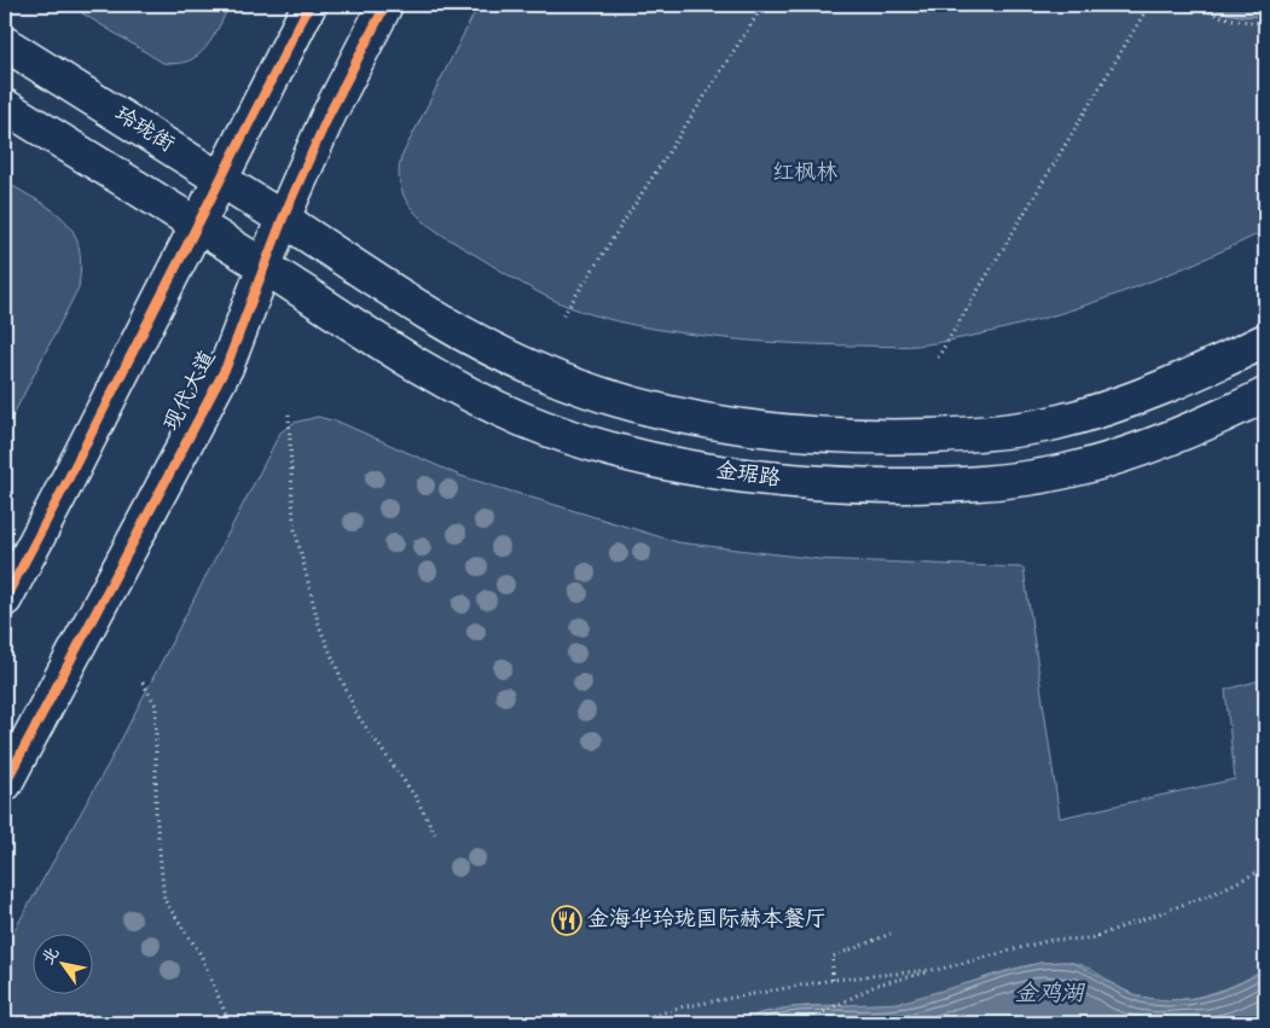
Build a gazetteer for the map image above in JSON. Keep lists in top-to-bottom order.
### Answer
{
  "streets": {
    "main road": ["玲珑街", "现代大道", "金琚路"]
  },
  "crossings": [
    ["玲珑街", "现代大道"],
    ["现代大道", "金琚路"]
  ],
  "water": ["金鸡湖"],
  "parks": ["红枫林"],
  "places": {
    "restaurant": ["金海华玲珑国际赫本餐厅"]
  },
  "north": "top left"
}
